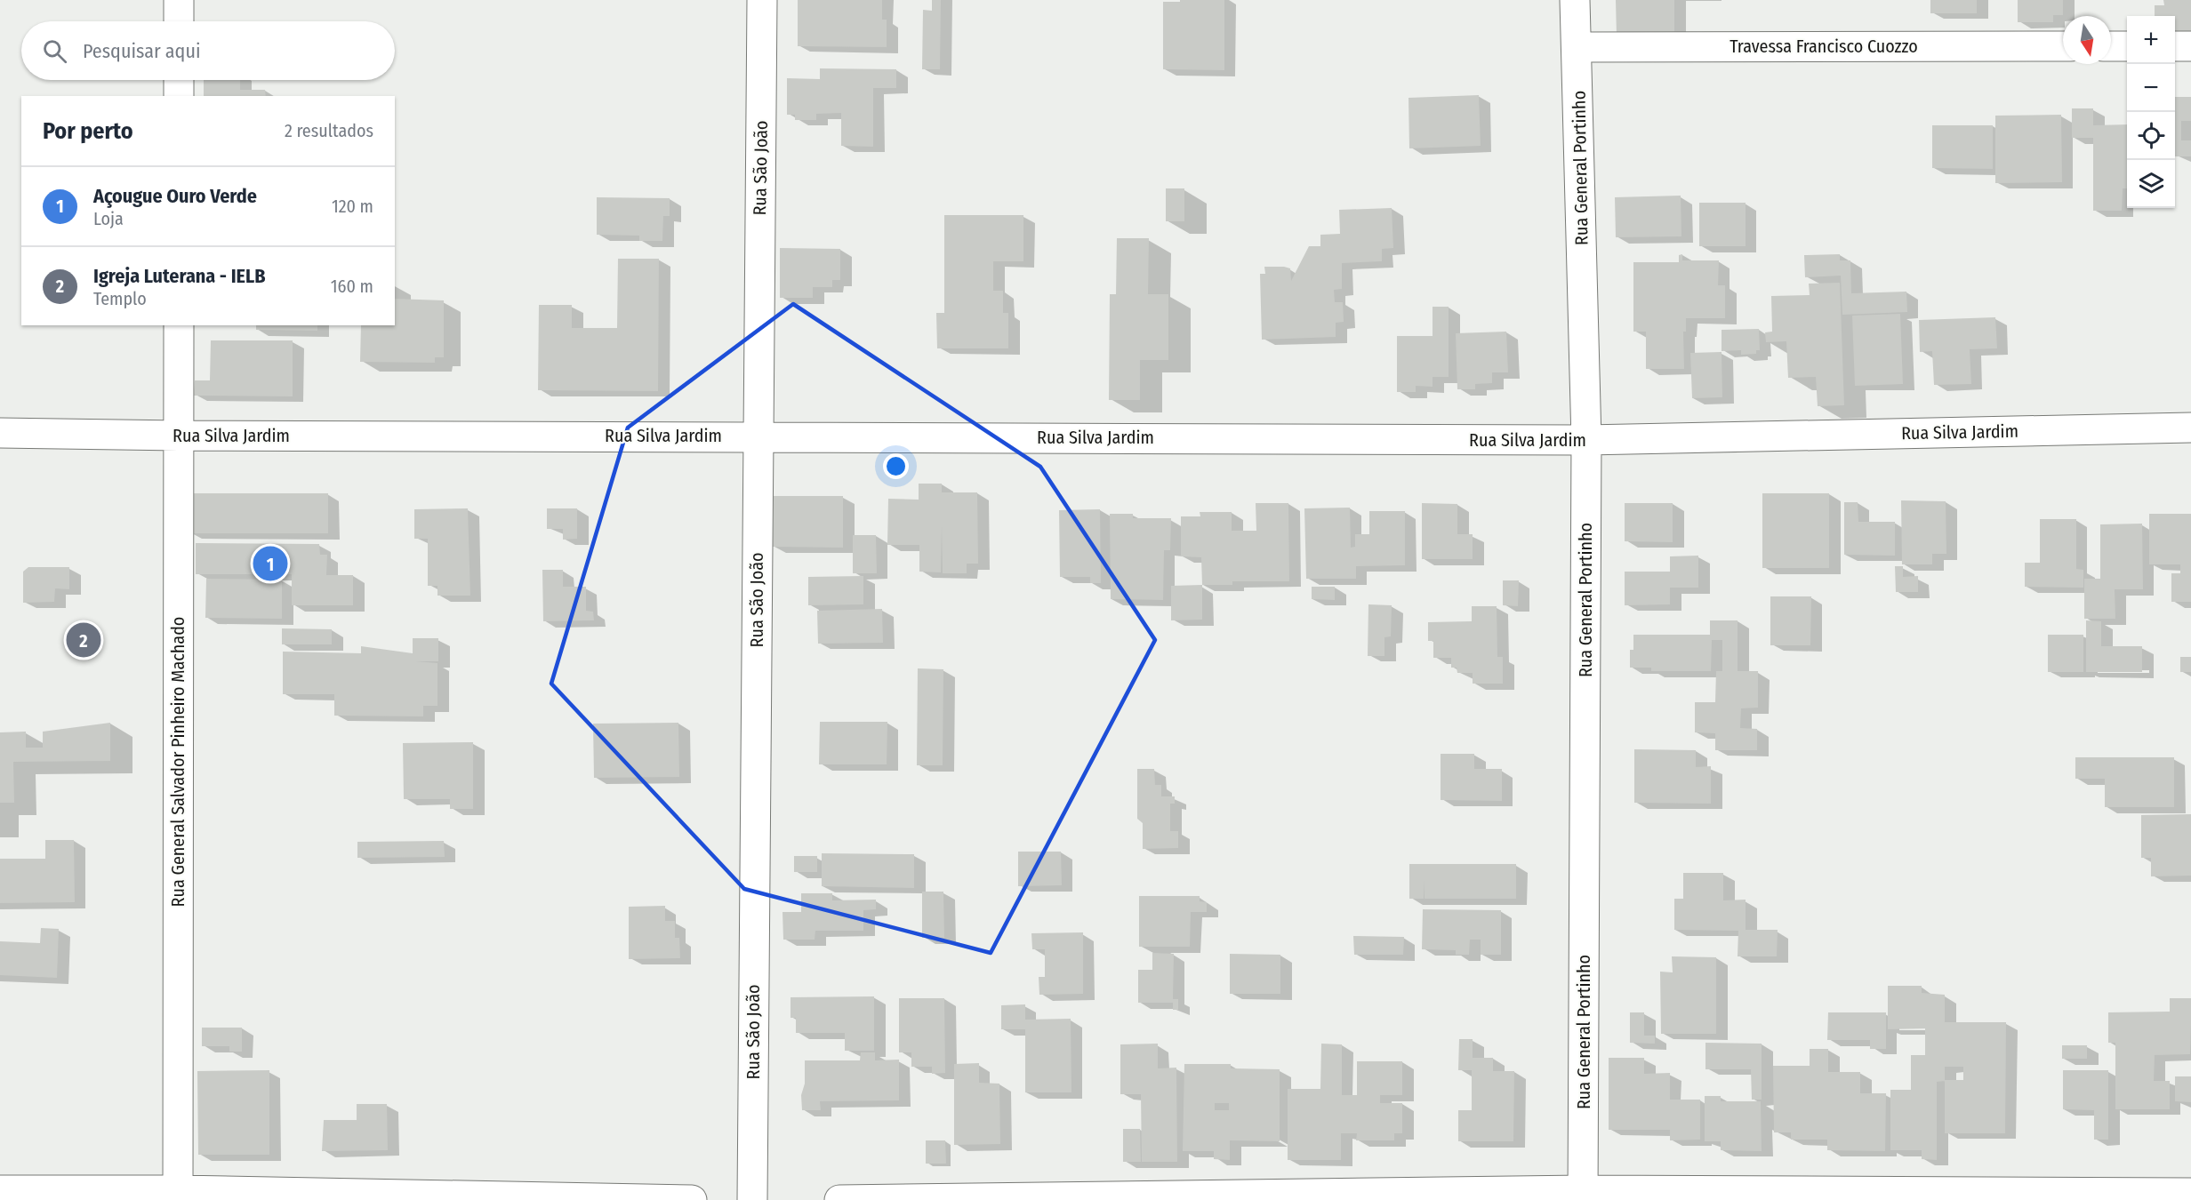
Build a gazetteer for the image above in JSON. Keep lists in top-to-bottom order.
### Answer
{
  "streets": {
    "street": [
      "Travessa Francisco Cuozzo",
      "Rua São João",
      "Rua General Portinho",
      "Rua Silva Jardim",
      "Rua General Salvador Pinheiro Machado"
    ]
  },
  "crossings": [
    ["Travessa Francisco Cuozzo", "Rua General Portinho"],
    ["Rua São João", "Rua Silva Jardim"],
    ["Rua General Portinho", "Rua Silva Jardim"],
    ["Rua Silva Jardim", "Rua General Salvador Pinheiro Machado"]
  ],
  "north": "bottom",
  "page": {
    "map_buttons": ["+", "−"],
    "search": "Pesquisar aqui",
    "heading": ["Por perto", "2 resultados"],
    "list": [
      {
        "mark": "1",
        "name": "Açougue Ouro Verde",
        "note": "Loja",
        "value": "120 m"
      },
      {
        "mark": "2",
        "name": "Igreja Luterana - IELB",
        "note": "Templo",
        "value": "160 m"
      }
    ],
    "pins": ["1", "2"]
  }
}
